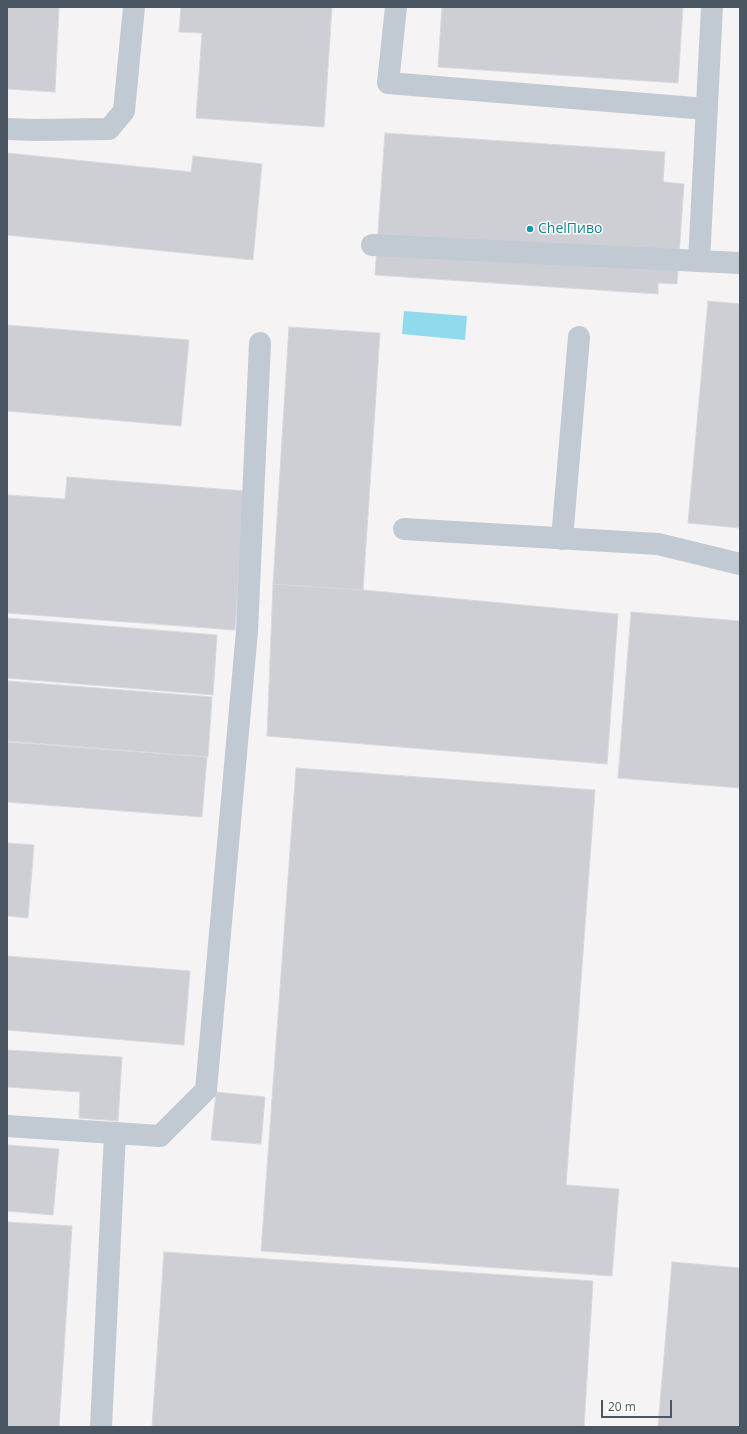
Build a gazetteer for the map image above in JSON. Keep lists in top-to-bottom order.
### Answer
{
  "places": ["ChelПиво"],
  "scale_bar": "20 m"
}
